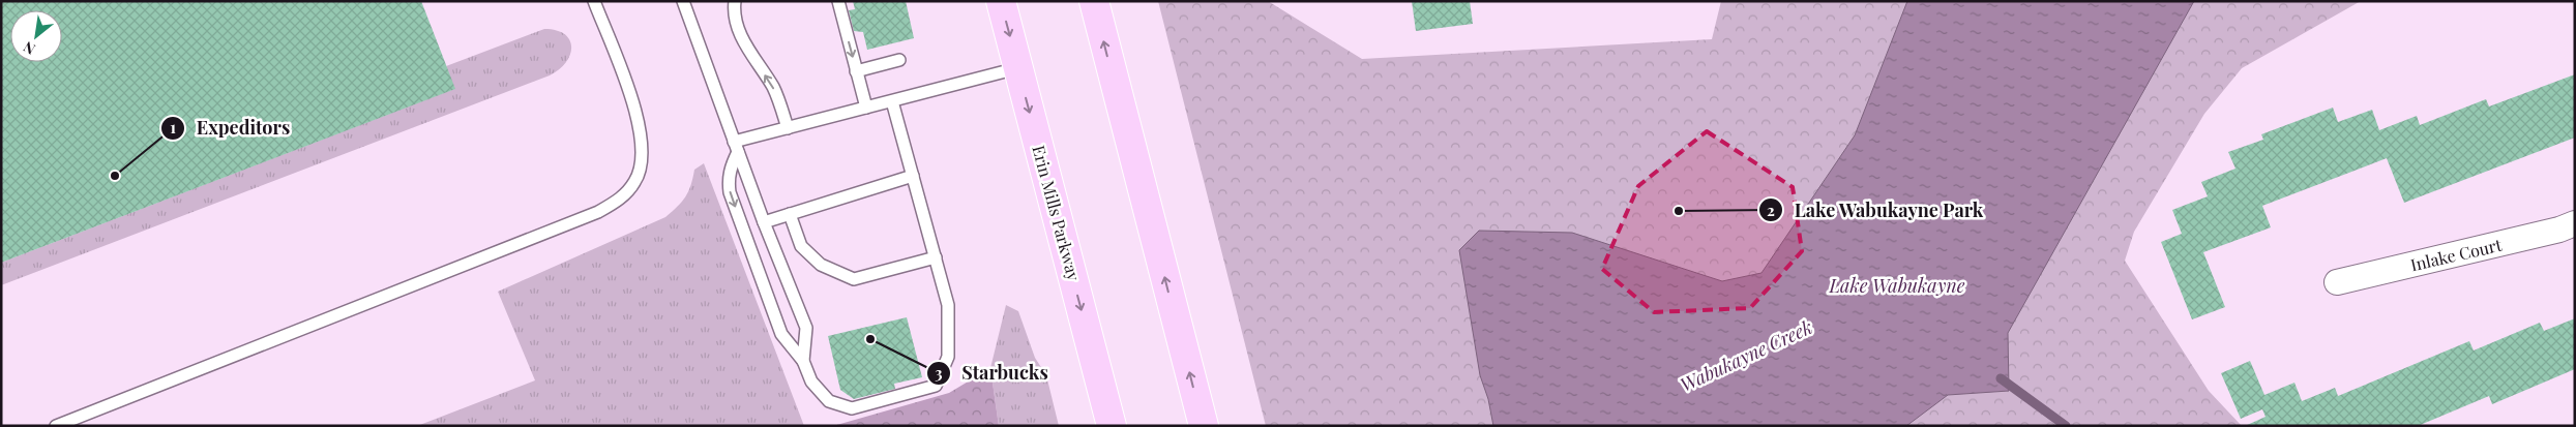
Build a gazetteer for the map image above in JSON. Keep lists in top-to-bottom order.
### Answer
{
  "streets": {
    "main road": ["Erin Mills Parkway"],
    "street": ["Inlake Court"]
  },
  "water": ["Lake Wabukayne", "Wabukayne Creek"],
  "places": ["Expeditors", "Lake Wabukayne Park", "Starbucks"],
  "north": "bottom left"
}
